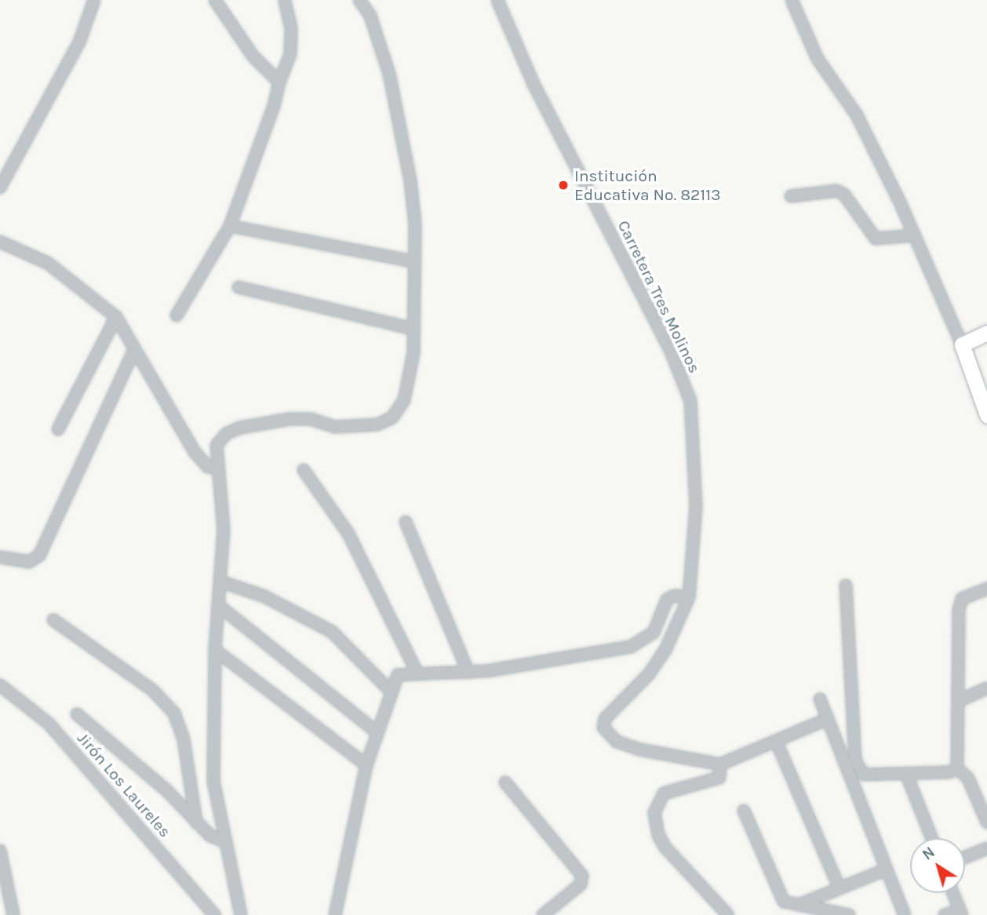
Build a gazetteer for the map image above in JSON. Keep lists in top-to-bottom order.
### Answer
{
  "streets": {
    "street": ["Carretera Tres Molinos", "Jirón Los Laureles"]
  },
  "places": ["Institución Educativa No. 82113"],
  "north": "top left"
}
